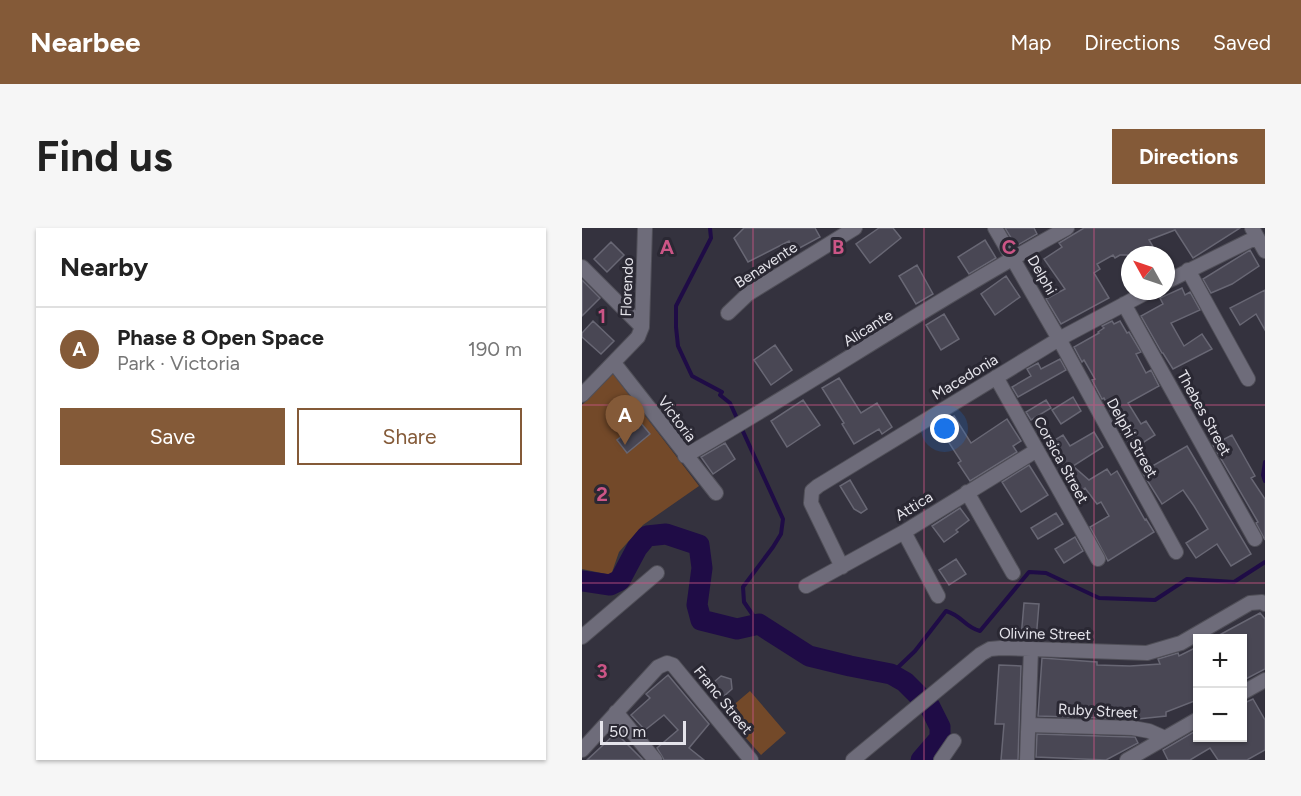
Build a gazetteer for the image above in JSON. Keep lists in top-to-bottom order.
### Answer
{
  "streets": {
    "street": [
      "Benavente",
      "Delphi",
      "Florendo",
      "Alicante",
      "Macedonia",
      "Thebes Street",
      "Victoria",
      "Delphi Street",
      "Corsica Street",
      "Attica",
      "Olivine Street",
      "Franc Street",
      "Ruby Street"
    ]
  },
  "crossings": [
    ["Delphi", "Alicante"],
    ["Delphi", "Macedonia"],
    ["Delphi", "Delphi Street"],
    ["Florendo", "Victoria"],
    ["Alicante", "Victoria"],
    ["Macedonia", "Thebes Street"],
    ["Macedonia", "Delphi Street"],
    ["Macedonia", "Corsica Street"],
    ["Macedonia", "Attica"],
    ["Corsica Street", "Attica"]
  ],
  "scale_bar": "50 m",
  "north": "top left",
  "page": {
    "header": "Nearbee",
    "nav": ["Map", "Directions", "Saved"],
    "buttons": [
      "Directions",
      ["Save", "Share"]
    ],
    "title": "Find us",
    "heading": "Nearby",
    "list": [
      {
        "mark": "A",
        "name": "Phase 8 Open Space",
        "note": "Park · Victoria",
        "value": "190 m"
      }
    ],
    "pins": "A",
    "map_buttons": ["+", "−"],
    "scale": "50 m"
  },
  "grid": {
    "columns": ["A", "B", "C"],
    "rows": ["1", "2", "3"]
  }
}
